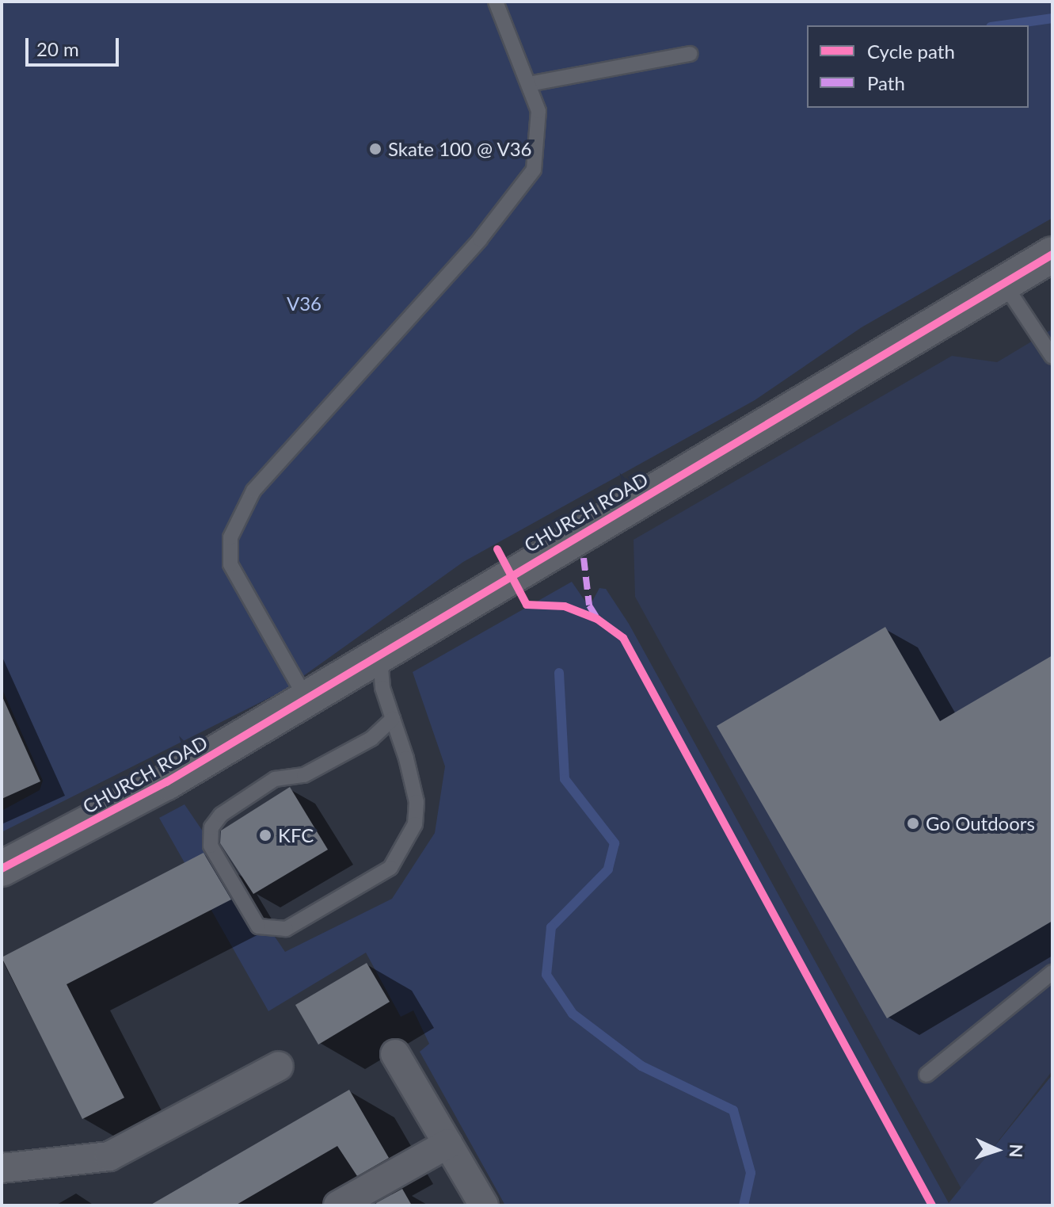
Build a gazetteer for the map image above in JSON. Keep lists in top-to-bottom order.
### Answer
{
  "streets": {
    "street": ["CHURCH ROAD"]
  },
  "parks": ["V36"],
  "places": ["Skate 100 @ V36", "Go Outdoors", "KFC"],
  "legend": ["Cycle path", "Path"],
  "scale_bar": "20 m",
  "north": "right"
}
